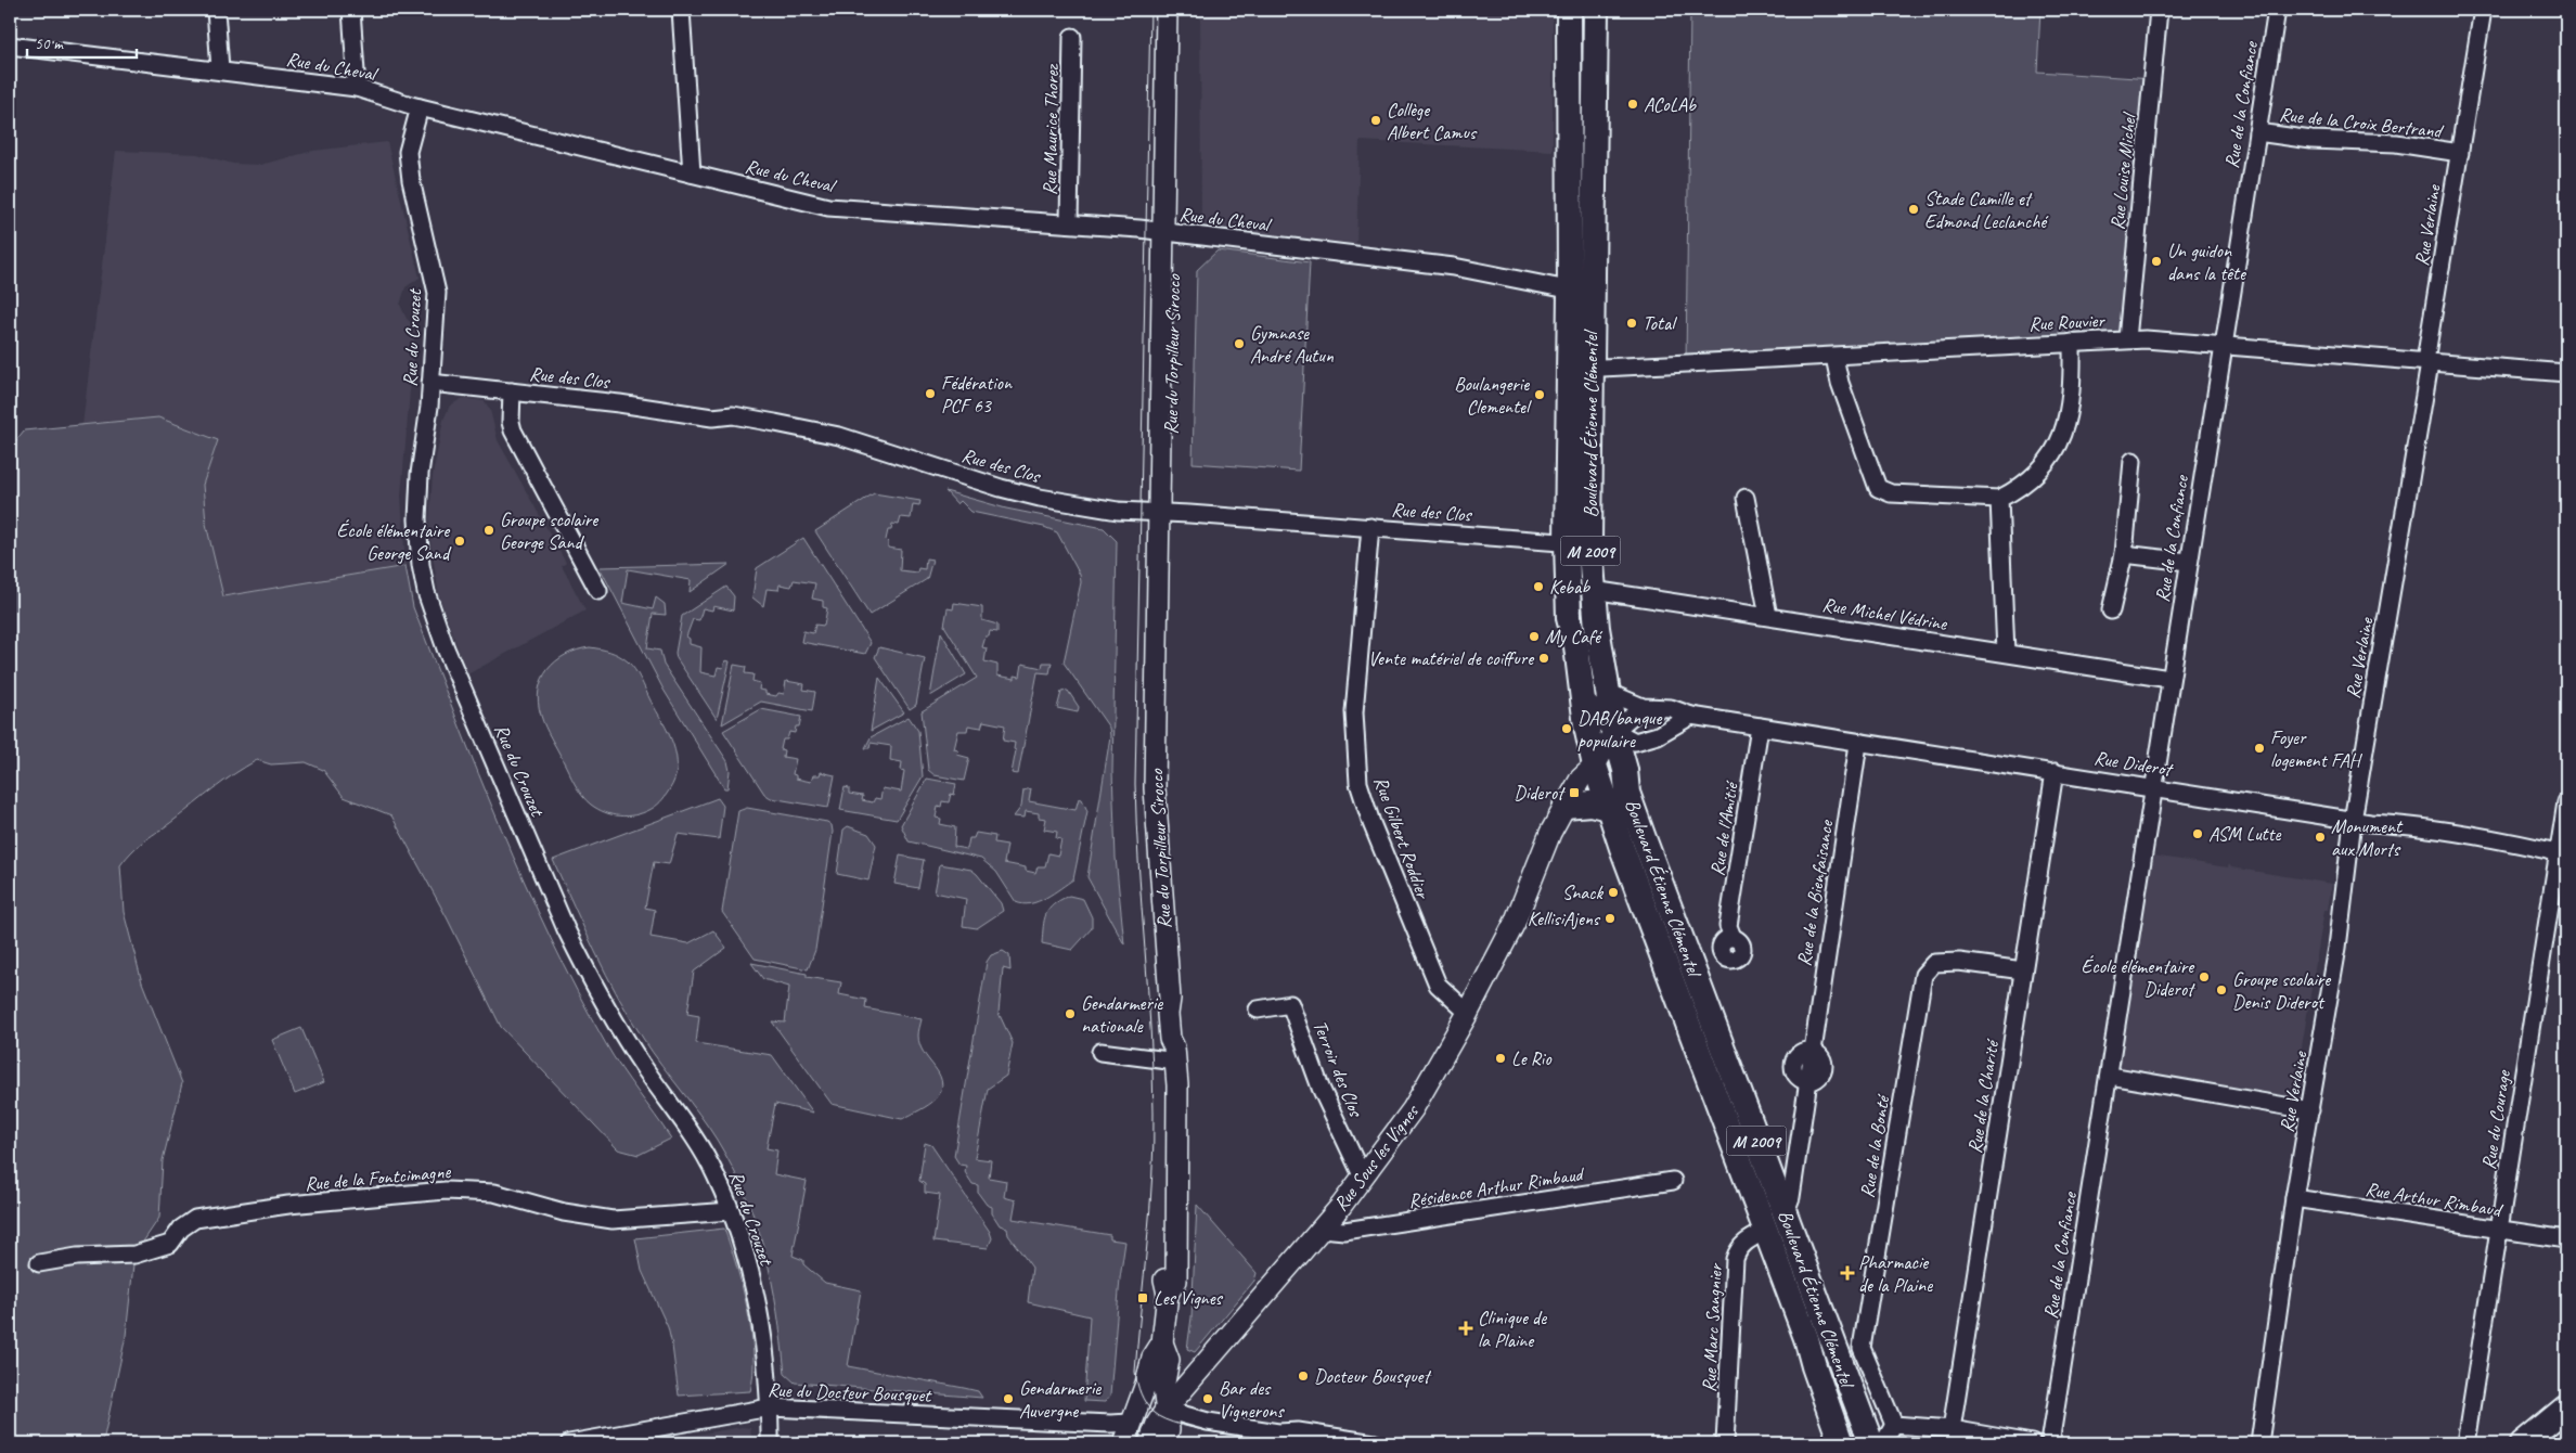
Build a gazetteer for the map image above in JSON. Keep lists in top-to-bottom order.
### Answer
{
  "streets": {
    "main road": ["Boulevard Étienne Clémentel", "M 2009"],
    "street": [
      "Rue du Cheval",
      "Rue de la Confiance",
      "Rue de la Croix Bertrand",
      "Rue Maurice Thorez",
      "Rue Louise Michel",
      "Rue Verlaine",
      "Rue Rouvier",
      "Rue du Crouzet",
      "Rue du Torpilleur Sirocco",
      "Rue des Clos",
      "Rue Michel Védrine",
      "Rue Diderot",
      "Rue de l'Amitié",
      "Rue Gilbert Roddier",
      "Rue de la Bienfaisance",
      "Terroir des Clos",
      "Rue de la Charité",
      "Rue du Courage",
      "Rue de la Bonté",
      "Rue Sous les Vignes",
      "Rue de la Fontcimagne",
      "Résidence Arthur Rimbaud",
      "Rue Arthur Rimbaud",
      "Rue Marc Sangnier",
      "Rue du Docteur Bousquet"
    ]
  },
  "crossings": [
    ["Rue du Cheval", "Rue Maurice Thorez"],
    ["Rue du Cheval", "Rue du Crouzet"],
    ["Rue du Cheval", "Rue du Torpilleur Sirocco"],
    ["Rue du Cheval", "Boulevard Étienne Clémentel"],
    ["Rue de la Confiance", "Rue de la Croix Bertrand"],
    ["Rue de la Confiance", "Rue Rouvier"],
    ["Rue de la Confiance", "Rue Michel Védrine"],
    ["Rue de la Confiance", "Rue Diderot"],
    ["Rue de la Croix Bertrand", "Rue Verlaine"],
    ["Rue Louise Michel", "Rue Rouvier"],
    ["Rue Verlaine", "Rue Rouvier"],
    ["Rue Verlaine", "Rue Diderot"],
    ["Rue Verlaine", "Rue Arthur Rimbaud"],
    ["Rue Rouvier", "Boulevard Étienne Clémentel"],
    ["Rue du Crouzet", "Rue des Clos"],
    ["Rue du Crouzet", "Rue de la Fontcimagne"],
    ["Rue du Crouzet", "Rue du Docteur Bousquet"],
    ["Rue du Torpilleur Sirocco", "Rue des Clos"],
    ["Rue du Torpilleur Sirocco", "Rue Sous les Vignes"],
    ["Rue du Torpilleur Sirocco", "Rue du Docteur Bousquet"],
    ["Rue des Clos", "Boulevard Étienne Clémentel"],
    ["Rue des Clos", "Rue Gilbert Roddier"],
    ["Boulevard Étienne Clémentel", "Rue Michel Védrine"],
    ["Boulevard Étienne Clémentel", "Rue Diderot"],
    ["Boulevard Étienne Clémentel", "Rue de la Bienfaisance"],
    ["Boulevard Étienne Clémentel", "Rue Marc Sangnier"],
    ["Rue Diderot", "Rue de l'Amitié"],
    ["Rue Diderot", "Rue de la Bienfaisance"],
    ["Rue Diderot", "Rue de la Charité"],
    ["Rue Diderot", "Rue du Courage"],
    ["Rue Gilbert Roddier", "Rue Sous les Vignes"],
    ["Terroir des Clos", "Rue Sous les Vignes"],
    ["Rue de la Charité", "Rue de la Bonté"],
    ["Rue du Courage", "Rue Arthur Rimbaud"],
    ["Rue Sous les Vignes", "Résidence Arthur Rimbaud"],
    ["Rue Sous les Vignes", "Rue du Docteur Bousquet"]
  ],
  "places": {
    "other": [
      "ACoLAb",
      "Collège Albert Camus",
      "Stade Camille et Edmond Leclanché",
      "Un guidon dans la tête",
      "Total",
      "Gymnase André Autun",
      "Fédération PCF 63",
      "Boulangerie Clementel",
      "Groupe scolaire George Sand",
      "École élémentaire George Sand",
      "Kebab",
      "My Café",
      "Vente matériel de coiffure",
      "DAB/banque populaire",
      "Foyer logement FAH",
      "ASM Lutte",
      "Monument aux Morts",
      "Snack",
      "KellisiAjens",
      "École élémentaire Diderot",
      "Groupe scolaire Denis Diderot",
      "Gendarmerie nationale",
      "Le Rio",
      "Docteur Bousquet",
      "Gendarmerie Auvergne",
      "Bar des Vignerons"
    ],
    "transit": ["Diderot", "Les Vignes"],
    "health": ["Pharmacie de la Plaine", "Clinique de la Plaine"]
  },
  "scale_bar": "50 m"
}
